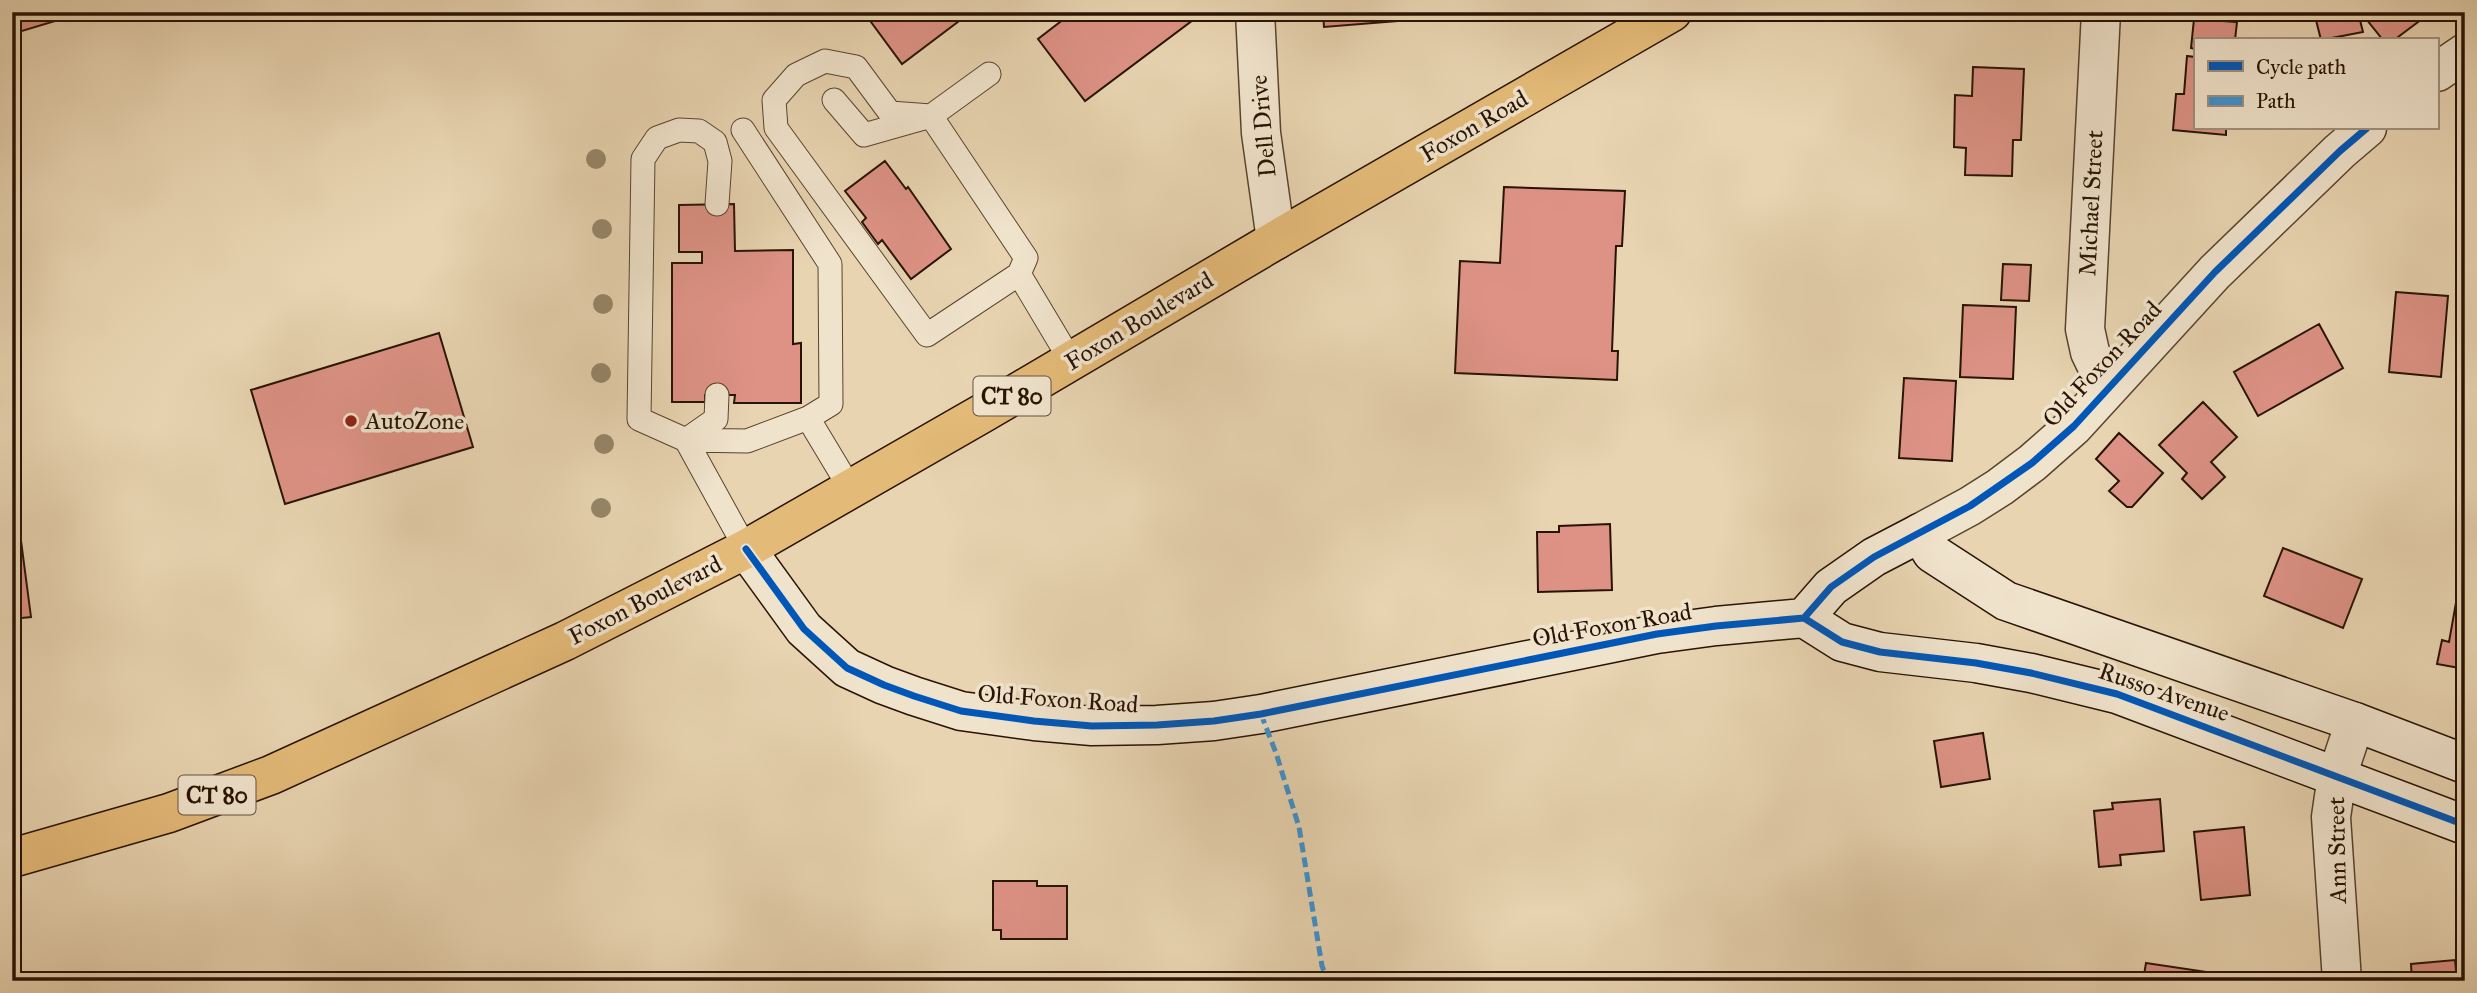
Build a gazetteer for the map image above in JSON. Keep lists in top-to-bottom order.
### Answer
{
  "streets": {
    "main road": ["Foxon Road", "Foxon Boulevard", "CT 80"],
    "street": [
      "Dell Drive",
      "Michael Street",
      "Old Foxon Road",
      "Russo Avenue",
      "Ann Street"
    ]
  },
  "crossings": [
    ["Dell Drive", "Foxon Road"],
    ["Dell Drive", "Foxon Boulevard"],
    ["Foxon Road", "Foxon Boulevard"],
    ["Michael Street", "Old Foxon Road"],
    ["Foxon Boulevard", "Old Foxon Road"],
    ["Old Foxon Road", "Russo Avenue"],
    ["Russo Avenue", "Ann Street"]
  ],
  "places": ["AutoZone"],
  "legend": ["Cycle path", "Path"]
}
